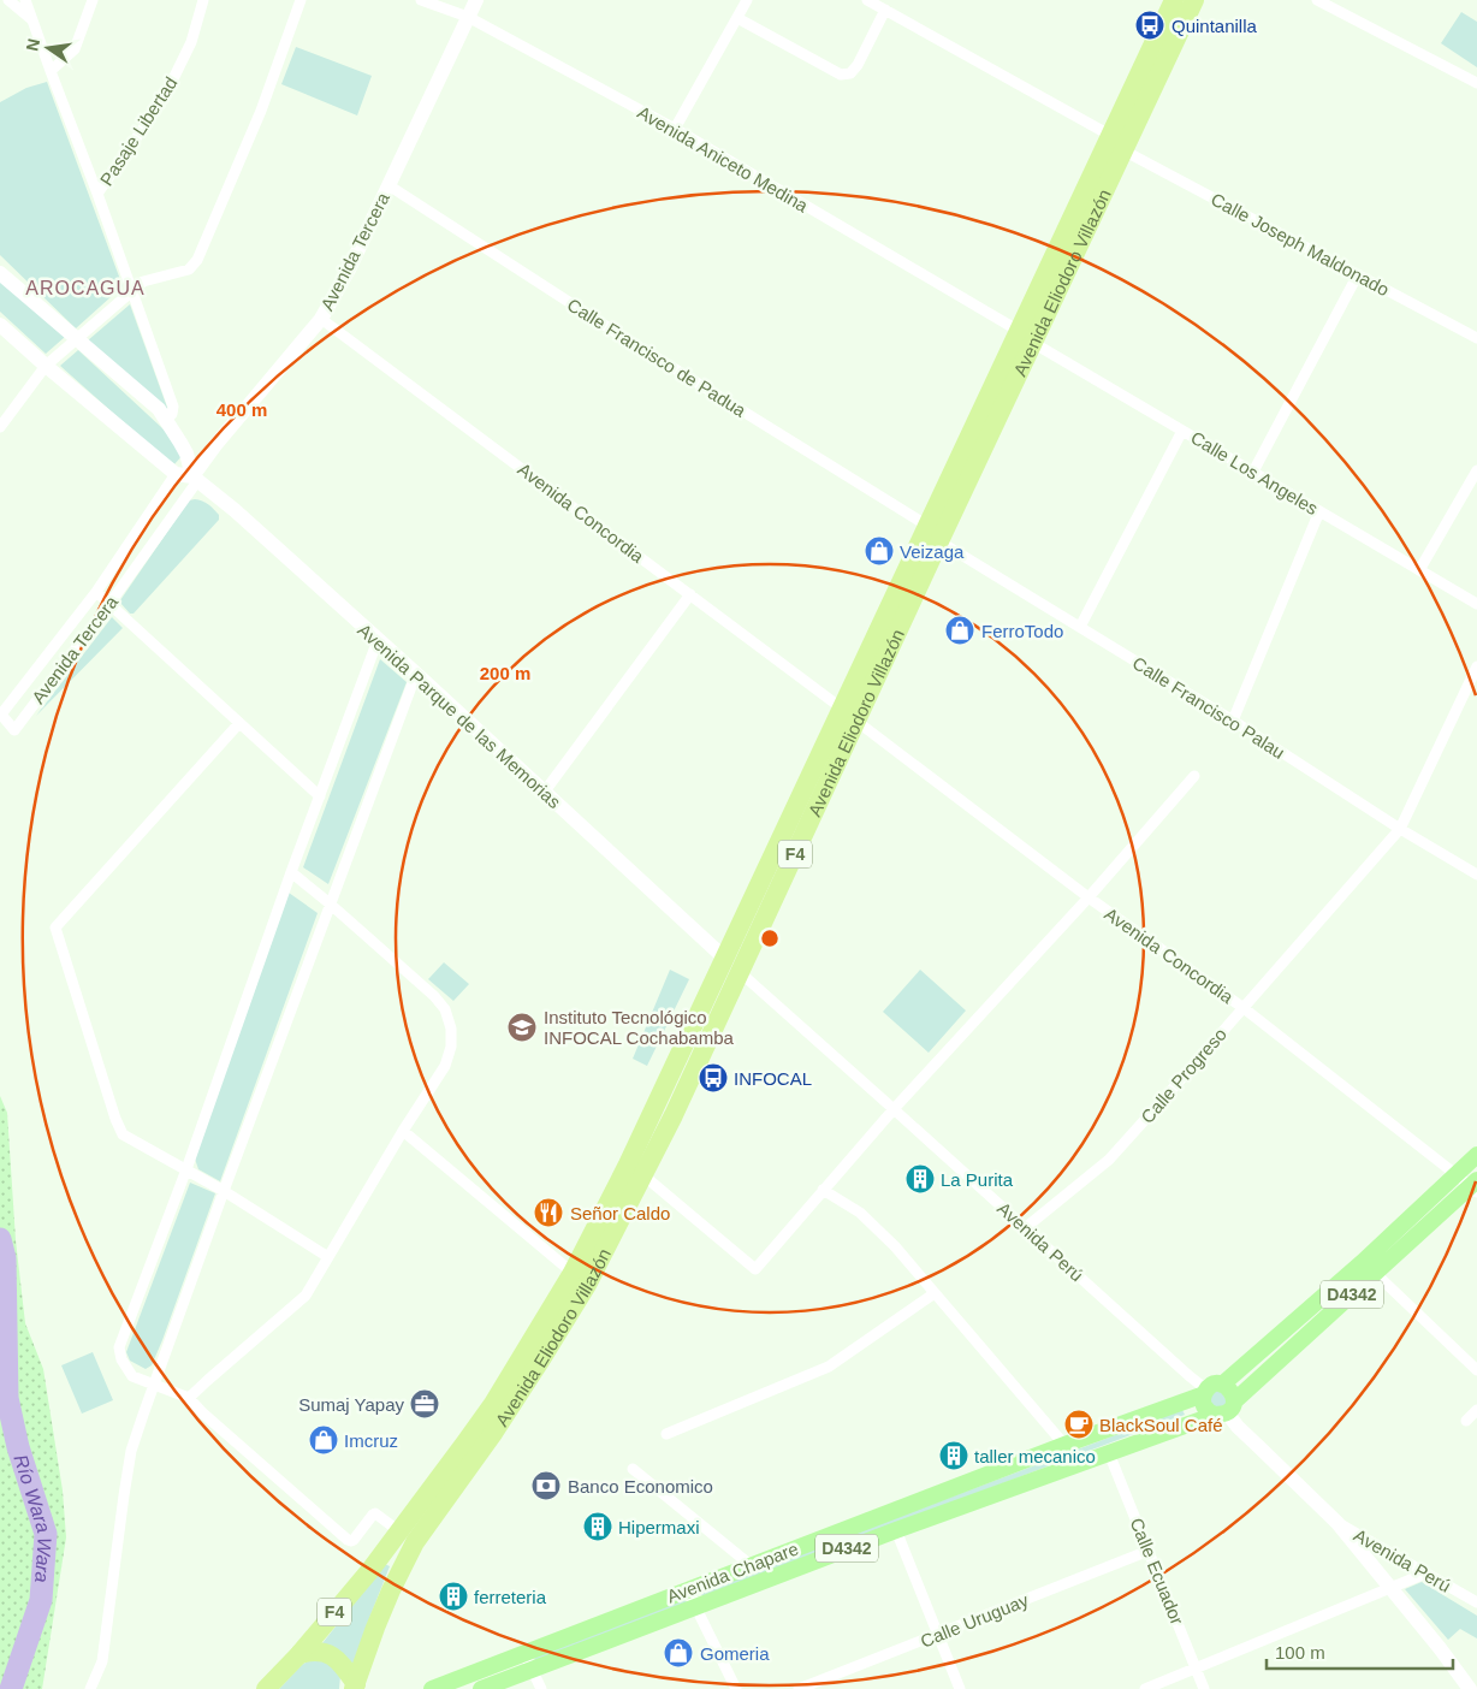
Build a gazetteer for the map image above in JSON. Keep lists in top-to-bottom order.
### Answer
{
  "streets": {
    "highway": ["Avenida Eliodoro Villazón", "F4"],
    "main road": ["D4342", "Avenida Chapare"],
    "street": [
      "Pasaje Libertad",
      "Avenida Aniceto Medina",
      "Calle Joseph Maldonado",
      "Avenida Tercera",
      "Calle Francisco de Padua",
      "Calle Los Angeles",
      "Avenida Concordia",
      "Calle Francisco Palau",
      "Avenida Parque de las Memorias",
      "Calle Progreso",
      "Avenida Perú",
      "Calle Ecuador",
      "Calle Uruguay"
    ]
  },
  "crossings": [
    ["Avenida Aniceto Medina", "Avenida Tercera"],
    ["Avenida Aniceto Medina", "Avenida Eliodoro Villazón"],
    ["Avenida Aniceto Medina", "Calle Los Angeles"],
    ["Calle Joseph Maldonado", "Avenida Eliodoro Villazón"],
    ["Avenida Tercera", "Calle Francisco de Padua"],
    ["Avenida Tercera", "Avenida Concordia"],
    ["Avenida Tercera", "Avenida Parque de las Memorias"],
    ["Avenida Eliodoro Villazón", "Calle Francisco de Padua"],
    ["Avenida Eliodoro Villazón", "Calle Los Angeles"],
    ["Avenida Eliodoro Villazón", "Avenida Concordia"],
    ["Avenida Eliodoro Villazón", "Calle Francisco Palau"],
    ["Avenida Eliodoro Villazón", "Avenida Parque de las Memorias"],
    ["Avenida Eliodoro Villazón", "F4"],
    ["Avenida Eliodoro Villazón", "Avenida Perú"],
    ["Avenida Concordia", "Calle Progreso"],
    ["Avenida Concordia", "Avenida Chapare"],
    ["Calle Francisco Palau", "Calle Progreso"],
    ["Calle Progreso", "Avenida Perú"],
    ["Avenida Perú", "Avenida Chapare"],
    ["Calle Ecuador", "Avenida Chapare"],
    ["Calle Ecuador", "Calle Uruguay"]
  ],
  "districts": ["AROCAGUA"],
  "water": ["Río Wara Wara"],
  "places": {
    "bus stop": ["Quintanilla", "INFOCAL"],
    "shop": [
      "Veizaga",
      "FerroTodo",
      "Imcruz",
      "Gomeria"
    ],
    "school or university": ["Instituto Tecnológico INFOCAL Cochabamba"],
    "building": [
      "La Purita",
      "taller mecanico",
      "Hipermaxi",
      "ferreteria"
    ],
    "restaurant": ["Señor Caldo"],
    "office": ["Sumaj Yapay"],
    "cafe": ["BlackSoul Café"],
    "bank": ["Banco Economico"]
  },
  "scale_bar": "100 m",
  "north": "left",
  "rings": ["400 m", "200 m"]
}
